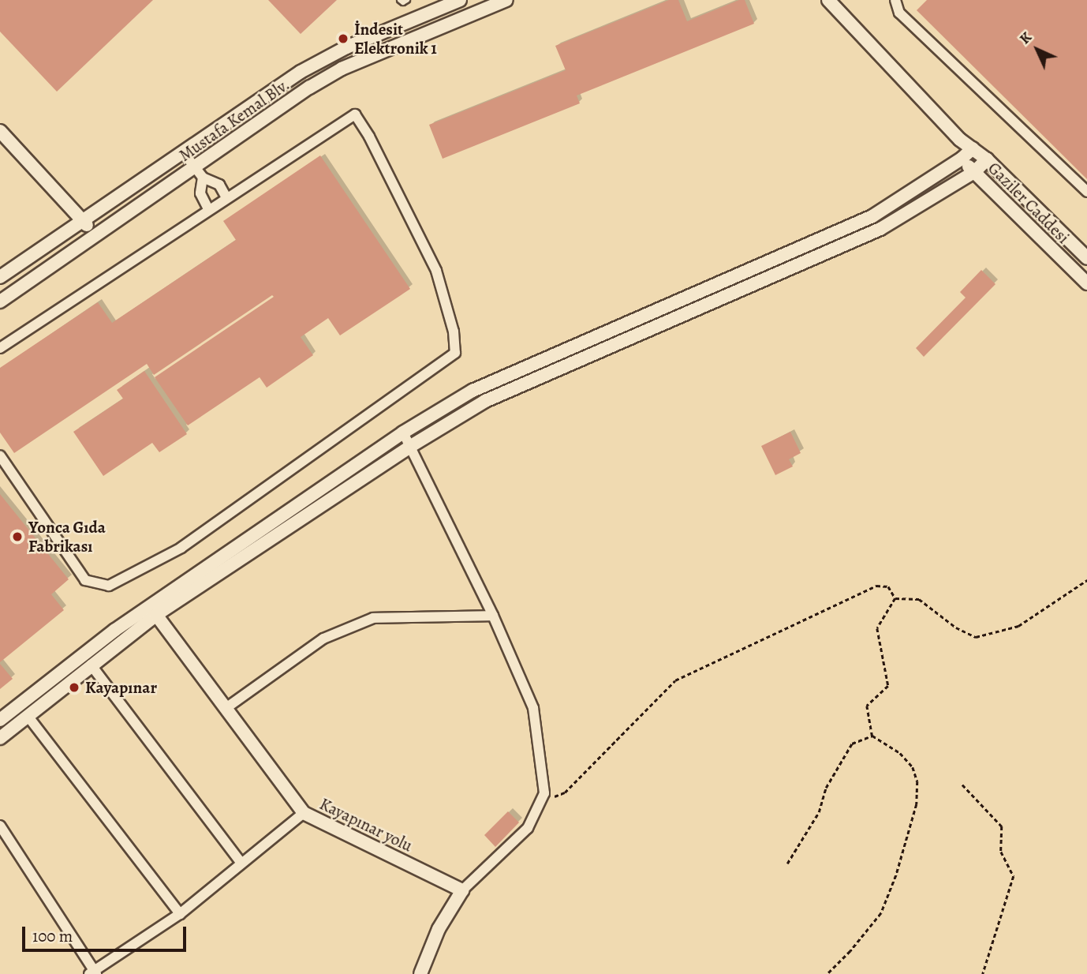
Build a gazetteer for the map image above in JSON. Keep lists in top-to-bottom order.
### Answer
{
  "streets": {
    "street": ["Mustafa Kemal Blv.", "Gaziler Caddesi", "Kayapınar yolu"]
  },
  "places": ["İndesit Elektronik 1", "Yonca Gıda Fabrikası", "Kayapınar"],
  "scale_bar": "100 m",
  "north": "top left"
}
